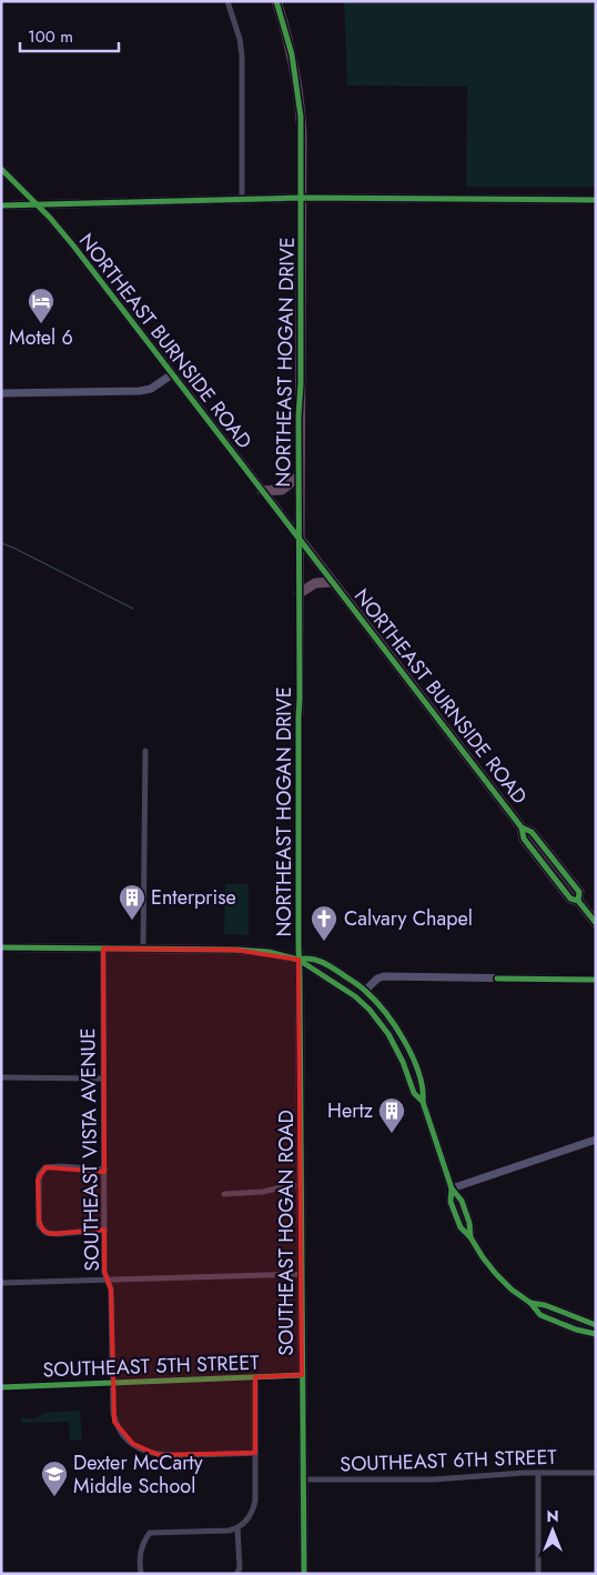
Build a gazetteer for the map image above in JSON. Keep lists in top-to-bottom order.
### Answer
{
  "streets": {
    "highway": ["NORTHEAST BURNSIDE ROAD", "NORTHEAST HOGAN DRIVE"],
    "main road": ["SOUTHEAST HOGAN ROAD"],
    "street": ["SOUTHEAST VISTA AVENUE", "SOUTHEAST 5TH STREET", "SOUTHEAST 6TH STREET"]
  },
  "crossings": [
    ["NORTHEAST BURNSIDE ROAD", "NORTHEAST HOGAN DRIVE"],
    ["NORTHEAST HOGAN DRIVE", "SOUTHEAST HOGAN ROAD"],
    ["SOUTHEAST VISTA AVENUE", "SOUTHEAST 5TH STREET"],
    ["SOUTHEAST HOGAN ROAD", "SOUTHEAST 5TH STREET"],
    ["SOUTHEAST HOGAN ROAD", "SOUTHEAST 6TH STREET"]
  ],
  "places": {
    "hotel": ["Motel 6"],
    "building": ["Enterprise", "Hertz"],
    "church": ["Calvary Chapel"],
    "school or university": ["Dexter McCarty Middle School"]
  },
  "scale_bar": "100 m",
  "north": "top"
}
